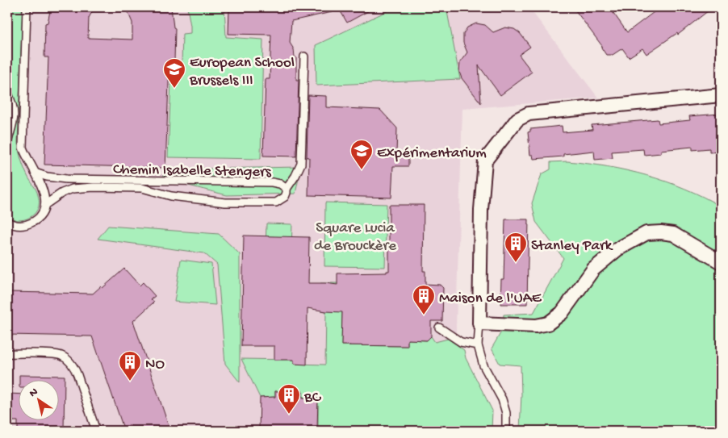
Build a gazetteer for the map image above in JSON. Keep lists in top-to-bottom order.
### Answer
{
  "streets": {
    "lane": ["Chemin Isabelle Stengers"]
  },
  "parks": ["Square Lucia de Brouckère"],
  "places": {
    "school or university": ["European School Brussels III", "Expérimentarium"],
    "building": [
      "Stanley Park",
      "Maison de l'UAE",
      "NO",
      "BC"
    ]
  },
  "north": "top left"
}
